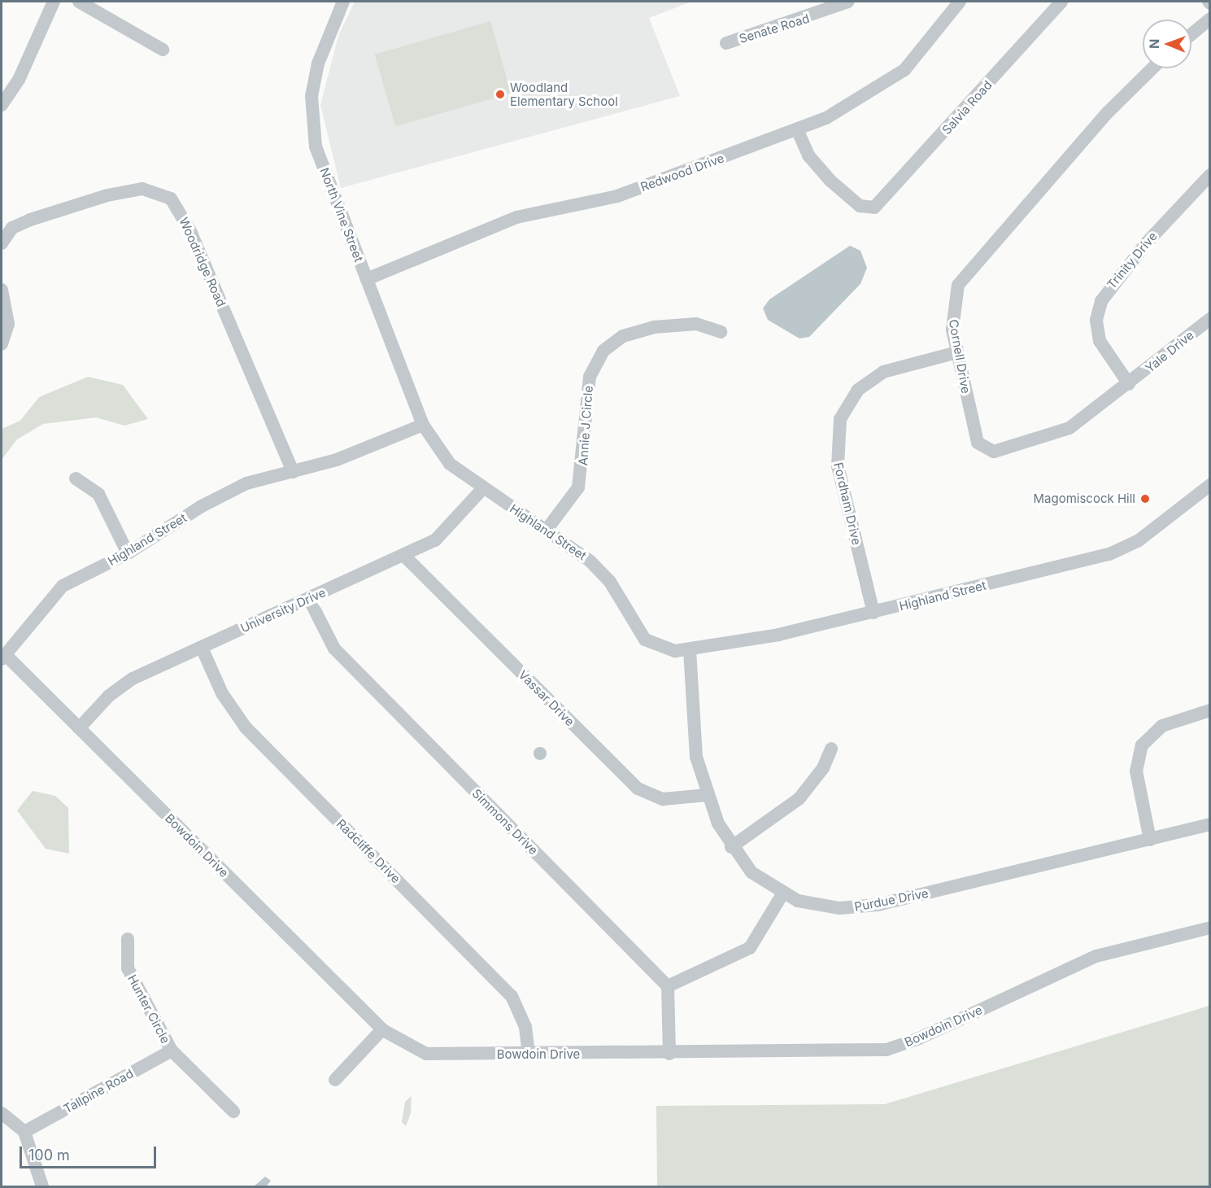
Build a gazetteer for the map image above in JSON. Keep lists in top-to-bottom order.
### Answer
{
  "streets": {
    "street": [
      "Senate Road",
      "Salvia Road",
      "Redwood Drive",
      "North Vine Street",
      "Trinity Drive",
      "Woodridge Road",
      "Yale Drive",
      "Cornell Drive",
      "Annie J Circle",
      "Fordham Drive",
      "Highland Street",
      "University Drive",
      "Vassar Drive",
      "Simmons Drive",
      "Bowdoin Drive",
      "Radcliffe Drive",
      "Purdue Drive",
      "Hunter Circle",
      "Tallpine Road"
    ]
  },
  "crossings": [
    ["Salvia Road", "Redwood Drive"],
    ["Redwood Drive", "North Vine Street"],
    ["North Vine Street", "Highland Street"],
    ["Trinity Drive", "Yale Drive"],
    ["Trinity Drive", "Cornell Drive"],
    ["Woodridge Road", "Highland Street"],
    ["Yale Drive", "Cornell Drive"],
    ["Cornell Drive", "Fordham Drive"],
    ["Annie J Circle", "Highland Street"],
    ["Fordham Drive", "Highland Street"],
    ["Highland Street", "University Drive"],
    ["Highland Street", "Bowdoin Drive"],
    ["Highland Street", "Purdue Drive"],
    ["University Drive", "Vassar Drive"],
    ["University Drive", "Simmons Drive"],
    ["University Drive", "Bowdoin Drive"],
    ["University Drive", "Radcliffe Drive"],
    ["Vassar Drive", "Purdue Drive"],
    ["Bowdoin Drive", "Radcliffe Drive"],
    ["Hunter Circle", "Tallpine Road"]
  ],
  "places": ["Woodland Elementary School", "Magomiscock Hill"],
  "scale_bar": "100 m",
  "north": "left"
}
